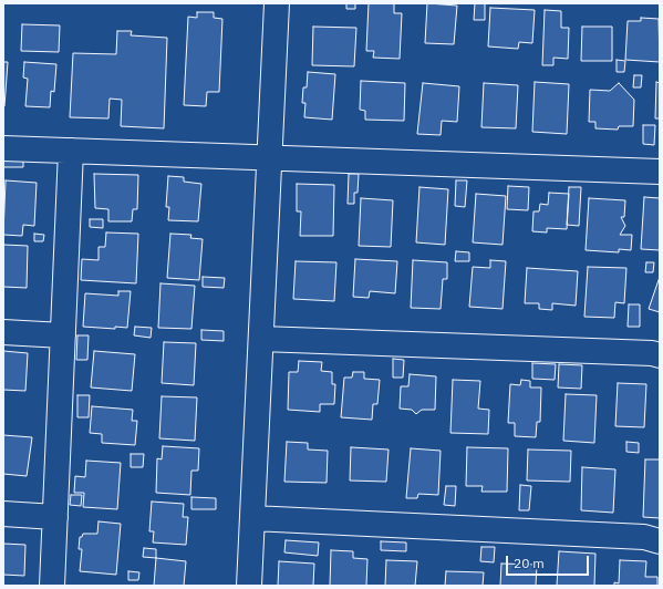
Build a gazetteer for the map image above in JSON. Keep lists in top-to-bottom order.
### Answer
{
  "scale_bar": "20 m"
}
